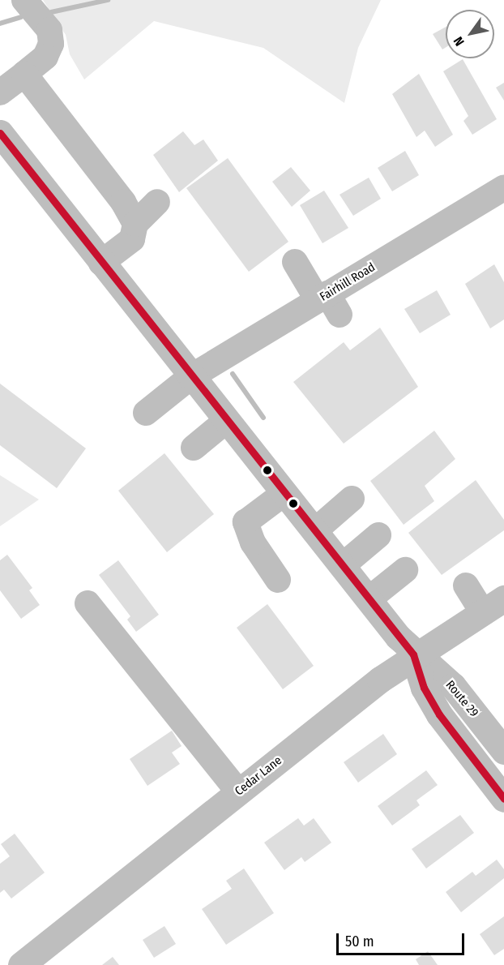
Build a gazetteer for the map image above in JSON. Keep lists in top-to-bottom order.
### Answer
{
  "streets": {
    "main road": ["Route 29", "Cedar Lane"],
    "street": ["Fairhill Road"]
  },
  "crossings": [
    ["Fairhill Road", "Route 29"],
    ["Route 29", "Cedar Lane"]
  ],
  "scale_bar": "50 m",
  "north": "bottom left"
}
